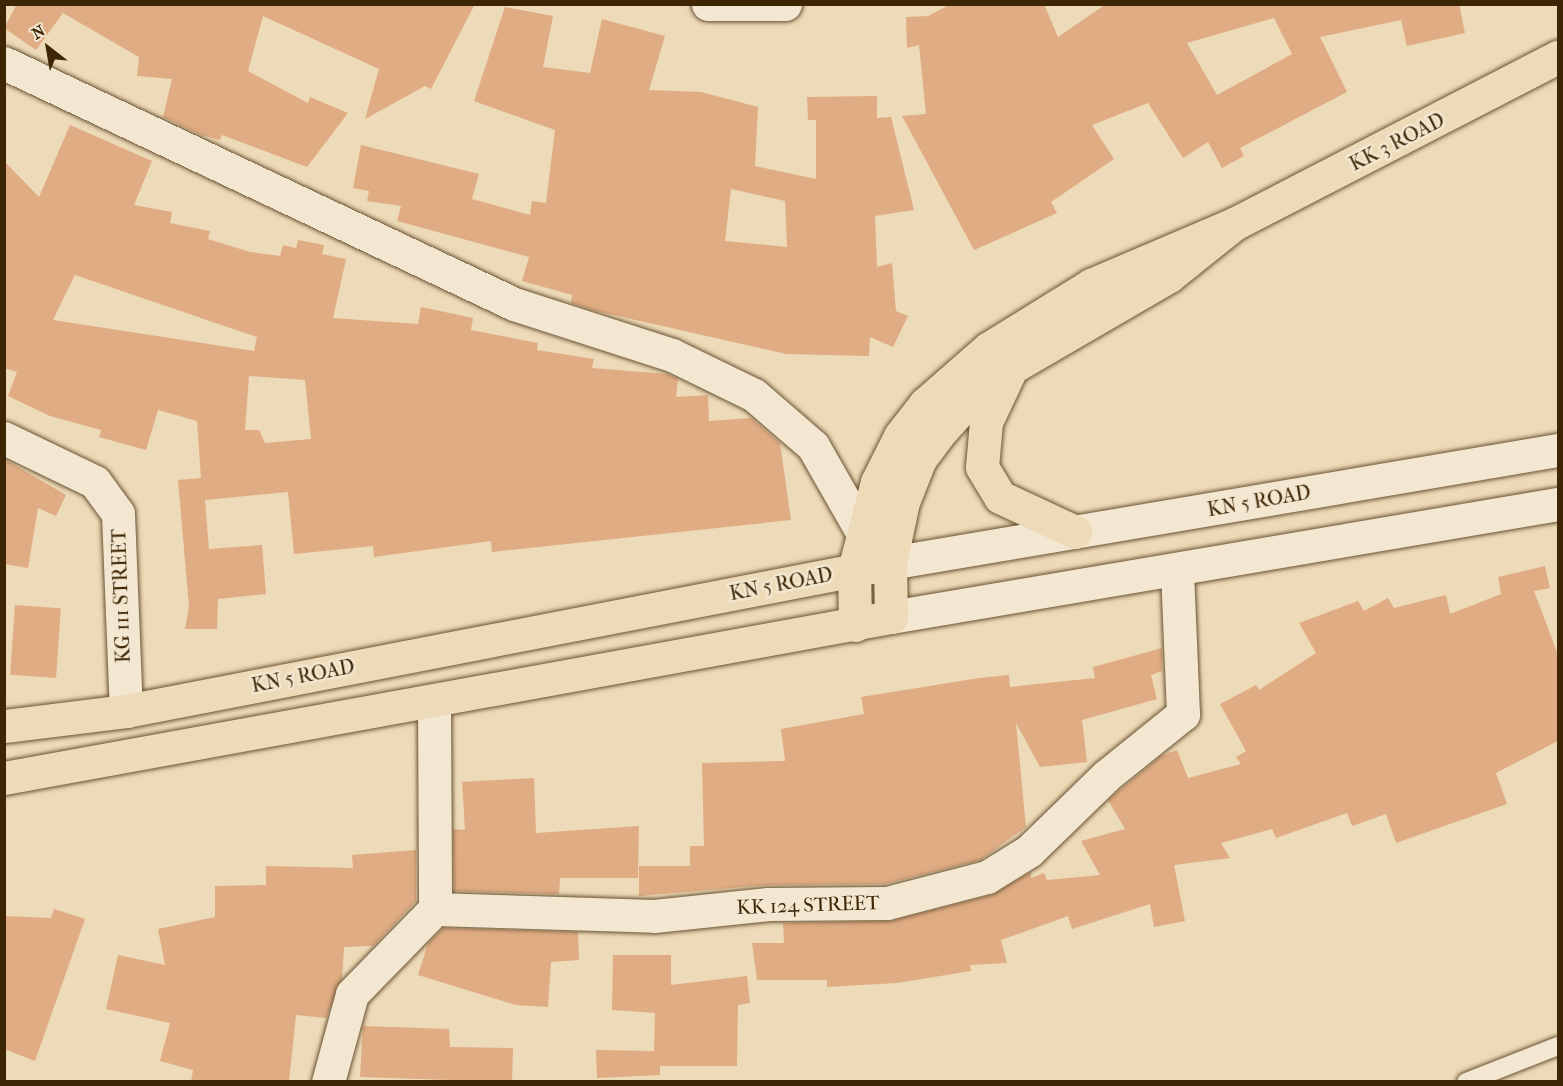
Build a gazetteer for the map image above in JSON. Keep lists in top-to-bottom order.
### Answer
{
  "streets": {
    "highway": ["KK 3 ROAD", "KN 5 ROAD"],
    "street": ["KG 111 STREET", "KK 124 STREET"]
  },
  "crossings": [
    ["KN 5 ROAD", "KG 111 STREET"]
  ],
  "north": "top left"
}
